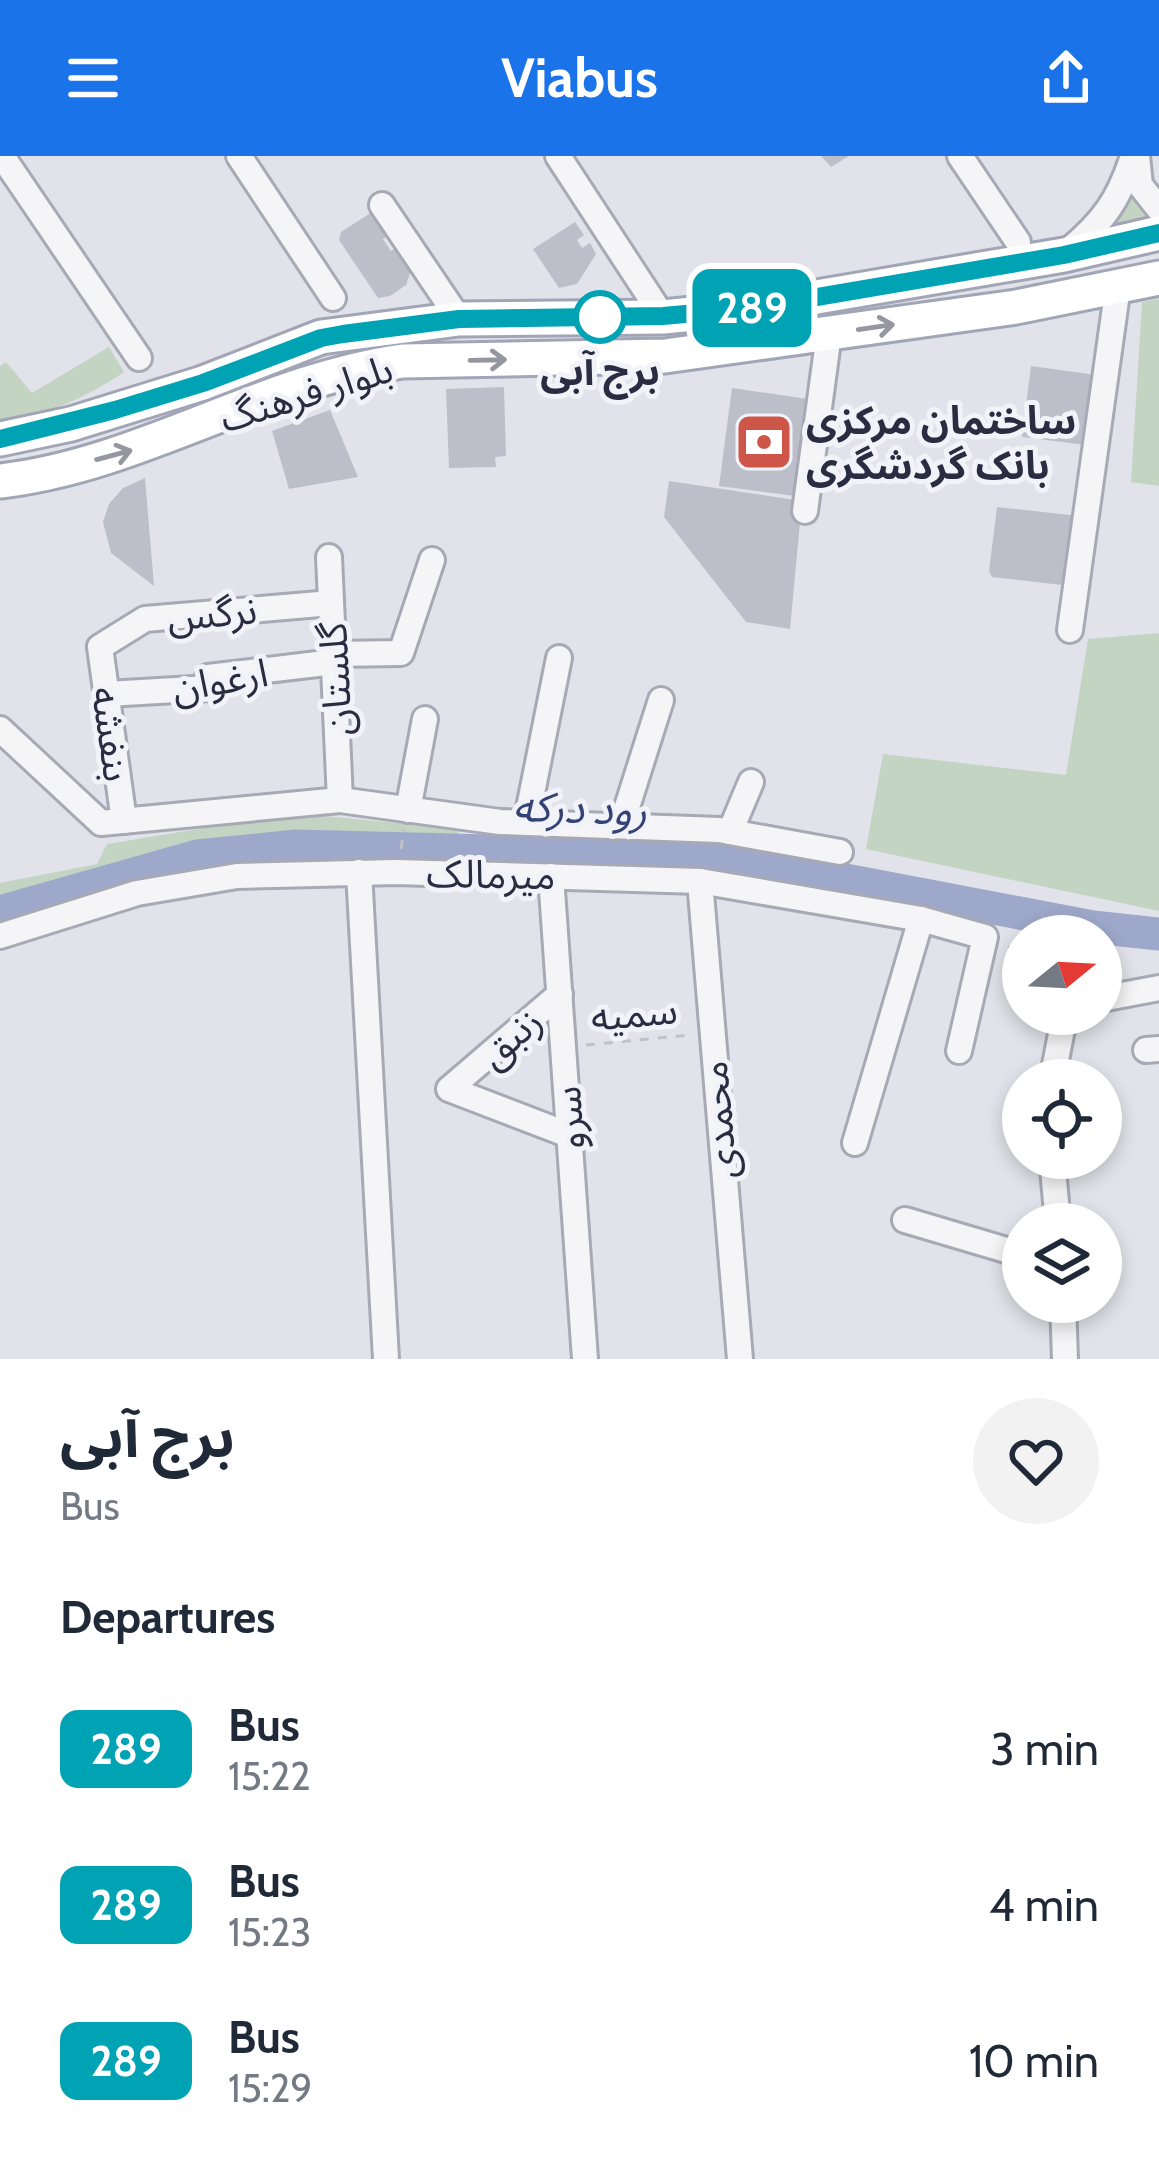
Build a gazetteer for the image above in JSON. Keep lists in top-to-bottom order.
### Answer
{
  "streets": {
    "main road": ["بلوار فرهنگ"],
    "street": [
      "نرگس",
      "گلستان",
      "ارغوان",
      "بنفشه",
      "میرمالک",
      "زنبق",
      "سرو",
      "محمدی"
    ],
    "path": ["سمیه"]
  },
  "crossings": [
    ["نرگس", "گلستان"],
    ["نرگس", "بنفشه"],
    ["گلستان", "ارغوان"],
    ["گلستان", "میرمالک"],
    ["ارغوان", "بنفشه"],
    ["بنفشه", "میرمالک"],
    ["میرمالک", "سرو"],
    ["میرمالک", "محمدی"],
    ["سمیه", "سرو"],
    ["سمیه", "محمدی"],
    ["زنبق", "سرو"]
  ],
  "water": ["رود درکه"],
  "places": {
    "other": ["برج آبی"],
    "bank": ["ساختمان مرکزی بانک گردشگری"]
  },
  "lines": ["bus line 289"],
  "north": "right",
  "page": {
    "header": "Viabus",
    "on_map": "289",
    "heading": [
      ["برج آبی", "Bus"],
      "Departures"
    ],
    "list": [
      {
        "mark": "289",
        "name": "Bus",
        "note": "15:22",
        "value": "3 min"
      },
      {
        "mark": "289",
        "name": "Bus",
        "note": "15:23",
        "value": "4 min"
      },
      {
        "mark": "289",
        "name": "Bus",
        "note": "15:29",
        "value": "10 min"
      }
    ]
  }
}
